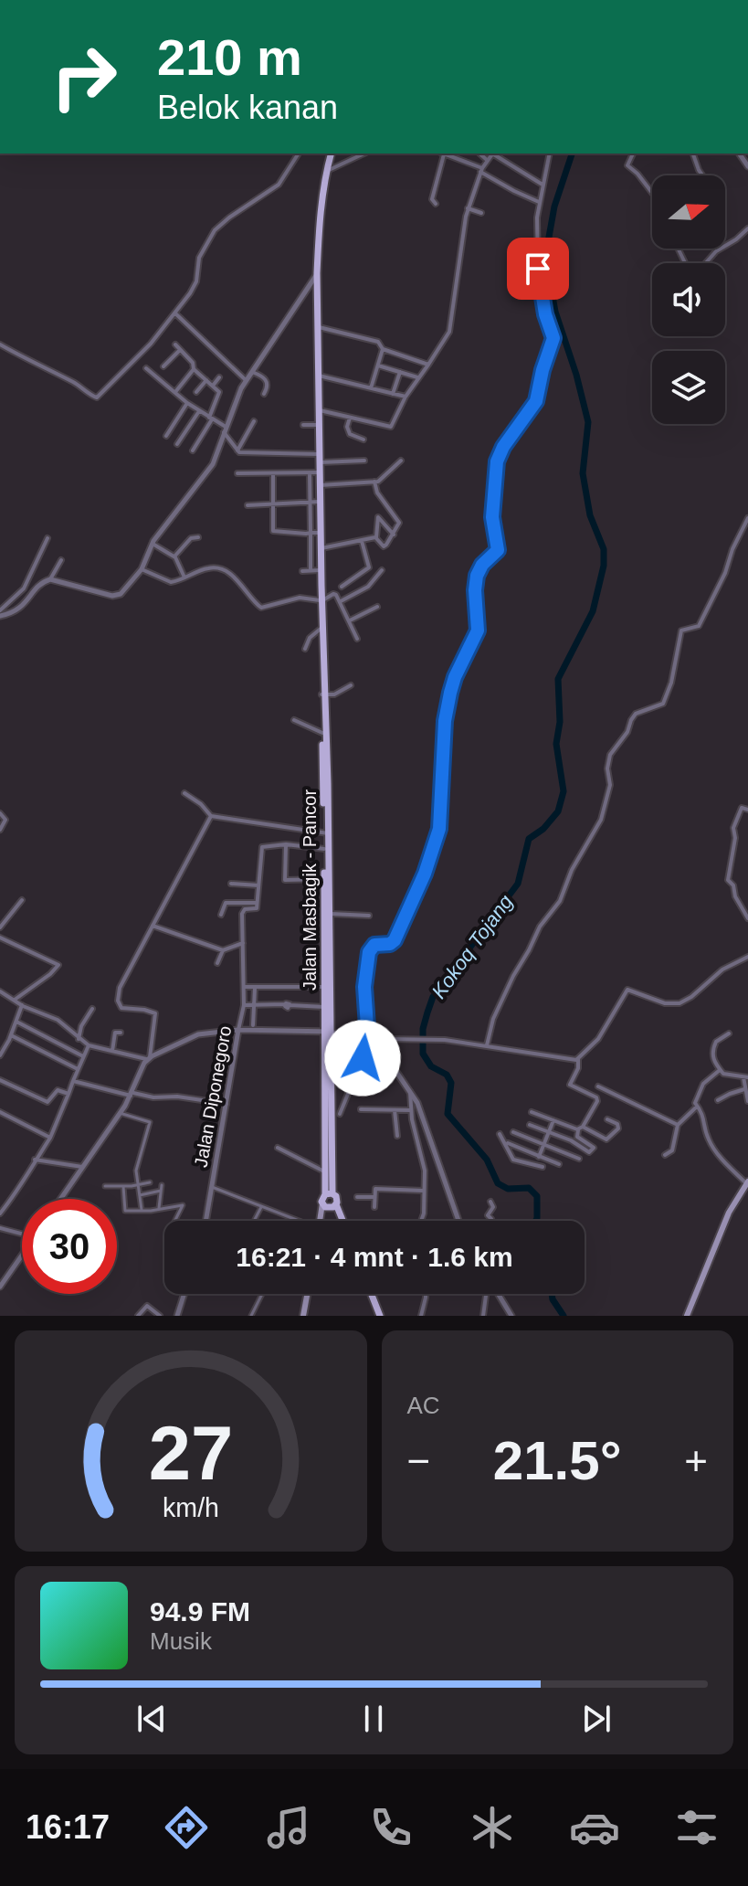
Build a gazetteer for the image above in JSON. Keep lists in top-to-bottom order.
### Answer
{
  "streets": {
    "main road": ["Jalan Masbagik - Pancor"],
    "street": ["Jalan Diponegoro"]
  },
  "crossings": [
    ["Jalan Masbagik - Pancor", "Jalan Diponegoro"]
  ],
  "water": ["Kokoq Tojang"],
  "north": "right",
  "page": {
    "turn": ["210 m", "Belok kanan"],
    "limit": "30",
    "trip": "16:21 · 4 mnt · 1.6 km",
    "tile": "AC",
    "heat": ["−", "21.5°", "+"],
    "song": ["94.9 FM", "Musik"],
    "tabs": "16:17",
    "gauge": ["27", "km/h"]
  }
}
